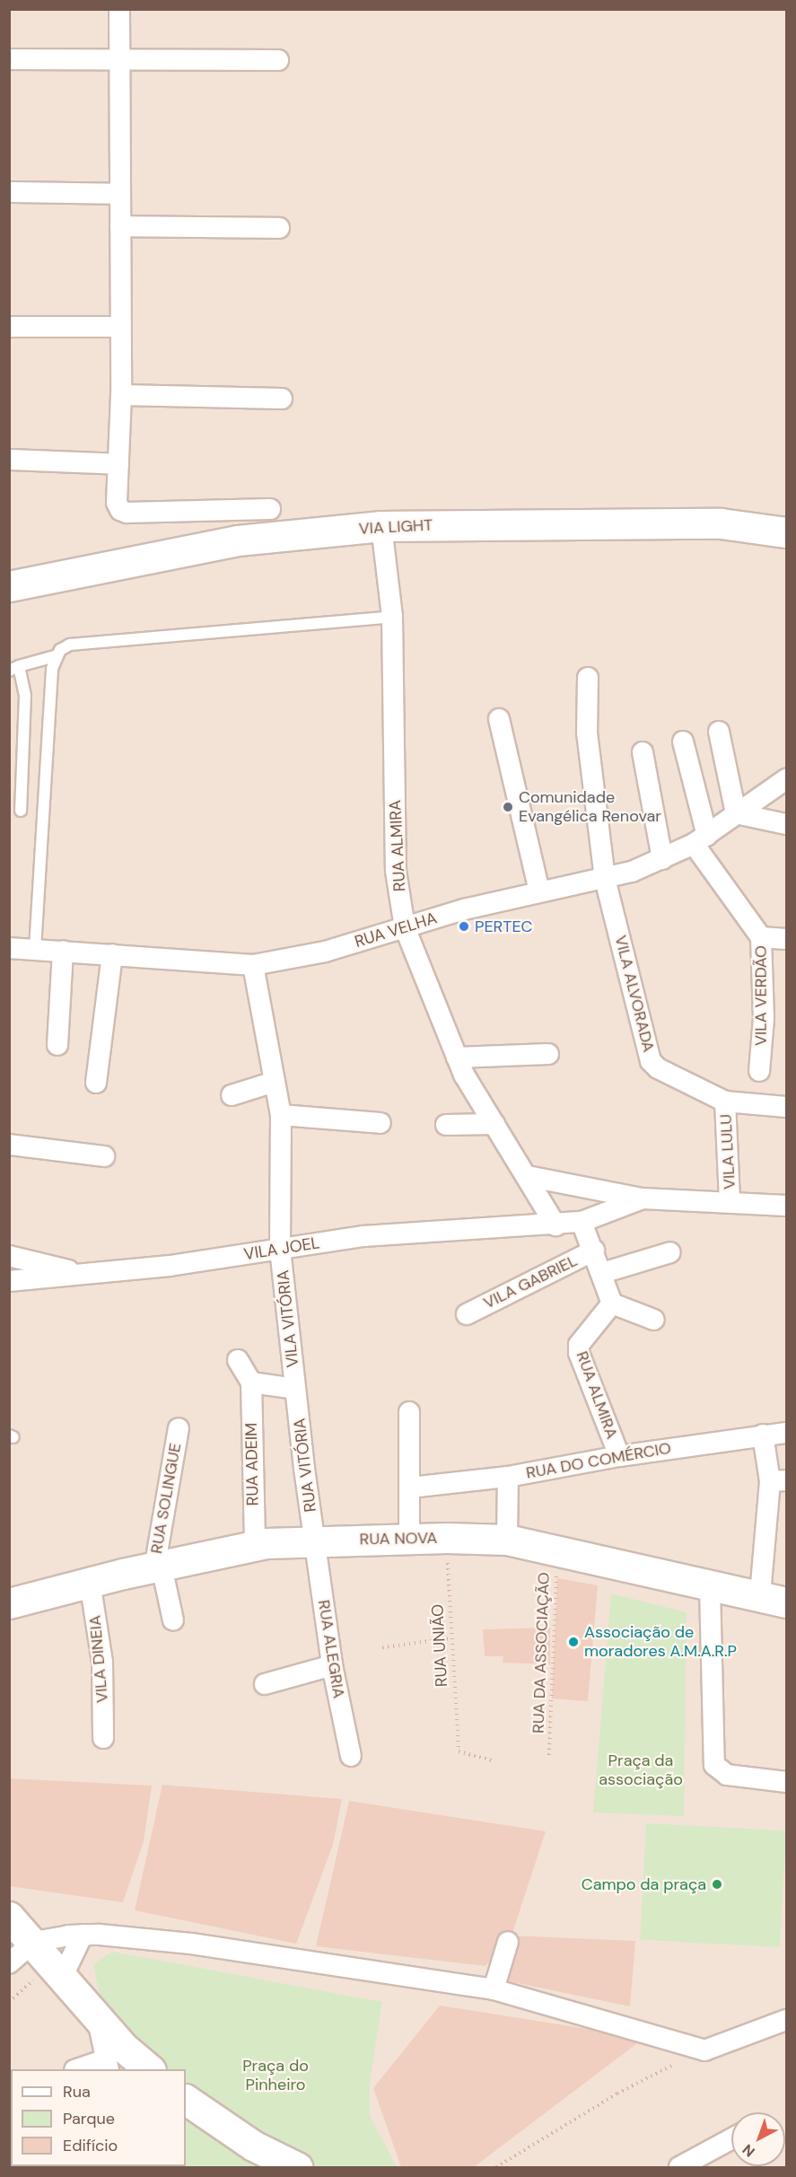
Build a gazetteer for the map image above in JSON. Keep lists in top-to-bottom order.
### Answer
{
  "streets": {
    "street": [
      "VIA LIGHT",
      "RUA ALMIRA",
      "RUA VELHA",
      "VILA ALVORADA",
      "VILA VERDÃO",
      "VILA LULU",
      "VILA JOEL",
      "VILA GABRIEL",
      "VILA VITÓRIA",
      "RUA DO COMÉRCIO",
      "RUA ADEIM",
      "RUA VITÓRIA",
      "RUA SOLINGUE",
      "RUA NOVA",
      "RUA ALEGRIA",
      "VILA DINEIA"
    ],
    "path": ["RUA UNIÃO", "RUA DA ASSOCIAÇÃO"]
  },
  "crossings": [
    ["VIA LIGHT", "RUA ALMIRA"],
    ["RUA ALMIRA", "RUA VELHA"],
    ["RUA ALMIRA", "VILA JOEL"],
    ["RUA ALMIRA", "RUA DO COMÉRCIO"],
    ["RUA VELHA", "VILA ALVORADA"],
    ["RUA VELHA", "VILA VERDÃO"],
    ["RUA VELHA", "VILA VITÓRIA"],
    ["VILA ALVORADA", "VILA LULU"],
    ["VILA JOEL", "VILA VITÓRIA"],
    ["VILA VITÓRIA", "RUA VITÓRIA"],
    ["RUA ADEIM", "RUA NOVA"],
    ["RUA VITÓRIA", "RUA NOVA"],
    ["RUA VITÓRIA", "RUA ALEGRIA"],
    ["RUA SOLINGUE", "RUA NOVA"],
    ["RUA NOVA", "RUA UNIÃO"],
    ["RUA NOVA", "RUA ALEGRIA"],
    ["RUA NOVA", "RUA DA ASSOCIAÇÃO"],
    ["RUA NOVA", "VILA DINEIA"]
  ],
  "parks": ["Praça da associação", "Praça do Pinheiro"],
  "places": [
    "Comunidade Evangélica Renovar",
    "PERTEC",
    "Associação de moradores A.M.A.R.P",
    "Campo da praça"
  ],
  "legend": ["Rua", "Parque", "Edifício"],
  "north": "bottom left"
}
